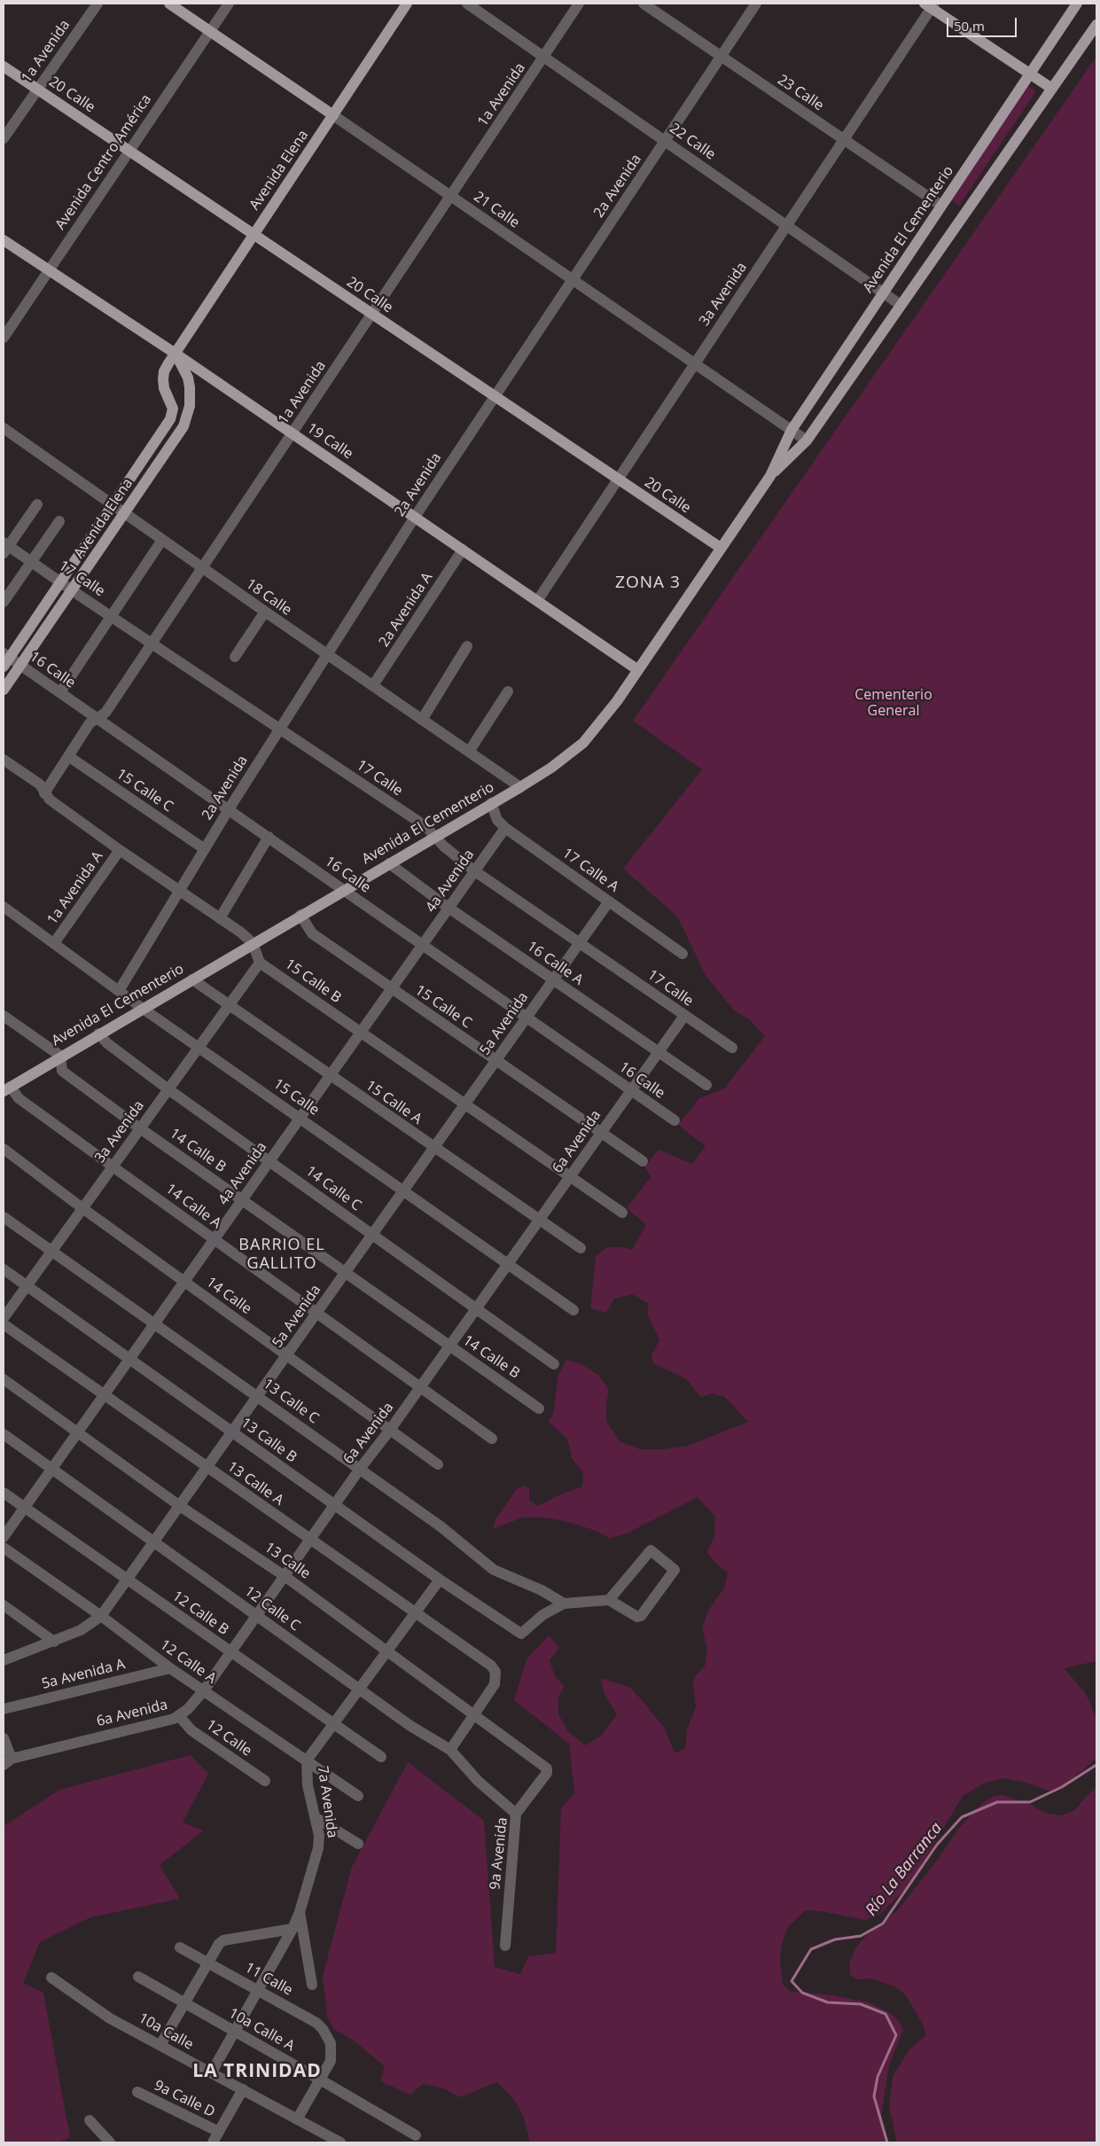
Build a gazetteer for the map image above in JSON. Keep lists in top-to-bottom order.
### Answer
{
  "streets": {
    "main road": [
      "20 Calle",
      "Avenida Elena",
      "21 Calle",
      "Avenida El Cementerio",
      "19 Calle"
    ],
    "street": [
      "1a Avenida",
      "23 Calle",
      "22 Calle",
      "Avenida Centro América",
      "2a Avenida",
      "3a Avenida",
      "17 Calle",
      "18 Calle",
      "2a Avenida A",
      "16 Calle",
      "15 Calle C",
      "17 Calle A",
      "4a Avenida",
      "1a Avenida A",
      "16 Calle A",
      "15 Calle B",
      "5a Avenida",
      "15 Calle",
      "15 Calle A",
      "6a Avenida",
      "14 Calle B",
      "14 Calle C",
      "14 Calle A",
      "14 Calle",
      "13 Calle C",
      "13 Calle B",
      "13 Calle A",
      "13 Calle",
      "12 Calle C",
      "12 Calle B",
      "12 Calle A",
      "5a Avenida A",
      "12 Calle",
      "7a Avenida",
      "9a Avenida",
      "11 Calle",
      "10a Calle A",
      "10a Calle",
      "9a Calle D"
    ]
  },
  "crossings": [
    ["1a Avenida", "20 Calle"],
    ["1a Avenida", "22 Calle"],
    ["1a Avenida", "21 Calle"],
    ["1a Avenida", "19 Calle"],
    ["1a Avenida", "17 Calle"],
    ["1a Avenida", "18 Calle"],
    ["1a Avenida", "16 Calle"],
    ["1a Avenida", "15 Calle C"],
    ["23 Calle", "2a Avenida"],
    ["23 Calle", "Avenida El Cementerio"],
    ["23 Calle", "3a Avenida"],
    ["20 Calle", "Avenida Centro América"],
    ["20 Calle", "Avenida Elena"],
    ["20 Calle", "2a Avenida"],
    ["20 Calle", "Avenida El Cementerio"],
    ["20 Calle", "3a Avenida"],
    ["22 Calle", "2a Avenida"],
    ["22 Calle", "Avenida El Cementerio"],
    ["22 Calle", "3a Avenida"],
    ["Avenida Centro América", "21 Calle"],
    ["Avenida Centro América", "19 Calle"],
    ["Avenida Elena", "21 Calle"],
    ["Avenida Elena", "19 Calle"],
    ["Avenida Elena", "17 Calle"],
    ["Avenida Elena", "18 Calle"],
    ["Avenida Elena", "16 Calle"],
    ["2a Avenida", "21 Calle"],
    ["2a Avenida", "19 Calle"],
    ["2a Avenida", "17 Calle"],
    ["2a Avenida", "18 Calle"],
    ["2a Avenida", "16 Calle"],
    ["2a Avenida", "15 Calle C"],
    ["2a Avenida", "15 Calle"],
    ["21 Calle", "Avenida El Cementerio"],
    ["21 Calle", "3a Avenida"],
    ["Avenida El Cementerio", "19 Calle"],
    ["Avenida El Cementerio", "17 Calle"],
    ["Avenida El Cementerio", "18 Calle"],
    ["Avenida El Cementerio", "16 Calle"],
    ["Avenida El Cementerio", "15 Calle C"],
    ["Avenida El Cementerio", "17 Calle A"],
    ["Avenida El Cementerio", "16 Calle A"],
    ["Avenida El Cementerio", "15 Calle"],
    ["Avenida El Cementerio", "15 Calle A"],
    ["Avenida El Cementerio", "14 Calle B"],
    ["Avenida El Cementerio", "14 Calle C"],
    ["Avenida El Cementerio", "14 Calle A"],
    ["3a Avenida", "19 Calle"],
    ["3a Avenida", "15 Calle B"],
    ["3a Avenida", "15 Calle"],
    ["3a Avenida", "15 Calle A"],
    ["3a Avenida", "14 Calle B"],
    ["3a Avenida", "14 Calle C"],
    ["3a Avenida", "14 Calle A"],
    ["3a Avenida", "14 Calle"],
    ["3a Avenida", "13 Calle C"],
    ["3a Avenida", "13 Calle B"],
    ["19 Calle", "2a Avenida A"],
    ["17 Calle", "4a Avenida"],
    ["17 Calle", "5a Avenida"],
    ["17 Calle", "6a Avenida"],
    ["18 Calle", "2a Avenida A"],
    ["16 Calle", "4a Avenida"],
    ["16 Calle", "5a Avenida"],
    ["16 Calle", "6a Avenida"],
    ["15 Calle C", "4a Avenida"],
    ["15 Calle C", "5a Avenida"],
    ["15 Calle C", "6a Avenida"],
    ["17 Calle A", "4a Avenida"],
    ["17 Calle A", "5a Avenida"],
    ["4a Avenida", "16 Calle A"],
    ["4a Avenida", "15 Calle B"],
    ["4a Avenida", "15 Calle"],
    ["4a Avenida", "15 Calle A"],
    ["4a Avenida", "14 Calle B"],
    ["4a Avenida", "14 Calle C"],
    ["4a Avenida", "14 Calle A"],
    ["4a Avenida", "14 Calle"],
    ["4a Avenida", "13 Calle C"],
    ["4a Avenida", "13 Calle B"],
    ["4a Avenida", "13 Calle A"],
    ["4a Avenida", "13 Calle"],
    ["4a Avenida", "12 Calle C"],
    ["4a Avenida", "12 Calle B"],
    ["1a Avenida A", "15 Calle"],
    ["16 Calle A", "5a Avenida"],
    ["16 Calle A", "6a Avenida"],
    ["15 Calle B", "5a Avenida"],
    ["15 Calle B", "6a Avenida"],
    ["5a Avenida", "15 Calle"],
    ["5a Avenida", "15 Calle A"],
    ["5a Avenida", "14 Calle B"],
    ["5a Avenida", "14 Calle C"],
    ["5a Avenida", "14 Calle A"],
    ["5a Avenida", "14 Calle"],
    ["5a Avenida", "13 Calle C"],
    ["5a Avenida", "13 Calle B"],
    ["5a Avenida", "13 Calle A"],
    ["5a Avenida", "13 Calle"],
    ["5a Avenida", "12 Calle C"],
    ["5a Avenida", "12 Calle B"],
    ["5a Avenida", "12 Calle A"],
    ["15 Calle", "6a Avenida"],
    ["15 Calle A", "6a Avenida"],
    ["6a Avenida", "14 Calle B"],
    ["6a Avenida", "14 Calle C"],
    ["6a Avenida", "14 Calle A"],
    ["6a Avenida", "14 Calle"],
    ["6a Avenida", "13 Calle C"],
    ["6a Avenida", "13 Calle B"],
    ["6a Avenida", "13 Calle A"],
    ["6a Avenida", "13 Calle"],
    ["6a Avenida", "12 Calle C"],
    ["6a Avenida", "12 Calle B"],
    ["6a Avenida", "12 Calle A"],
    ["6a Avenida", "12 Calle"],
    ["13 Calle C", "13 Calle B"],
    ["13 Calle B", "7a Avenida"],
    ["13 Calle A", "13 Calle"],
    ["13 Calle A", "7a Avenida"],
    ["13 Calle", "7a Avenida"],
    ["13 Calle", "9a Avenida"],
    ["12 Calle C", "7a Avenida"],
    ["12 Calle C", "9a Avenida"],
    ["12 Calle B", "7a Avenida"],
    ["12 Calle A", "5a Avenida A"],
    ["12 Calle A", "7a Avenida"],
    ["7a Avenida", "11 Calle"],
    ["7a Avenida", "10a Calle A"],
    ["7a Avenida", "10a Calle"],
    ["11 Calle", "10a Calle A"]
  ],
  "districts": ["ZONA 3", "BARRIO EL GALLITO", "LA TRINIDAD"],
  "water": ["Río La Barranca"],
  "parks": ["Cementerio General"],
  "scale_bar": "50 m"
}
